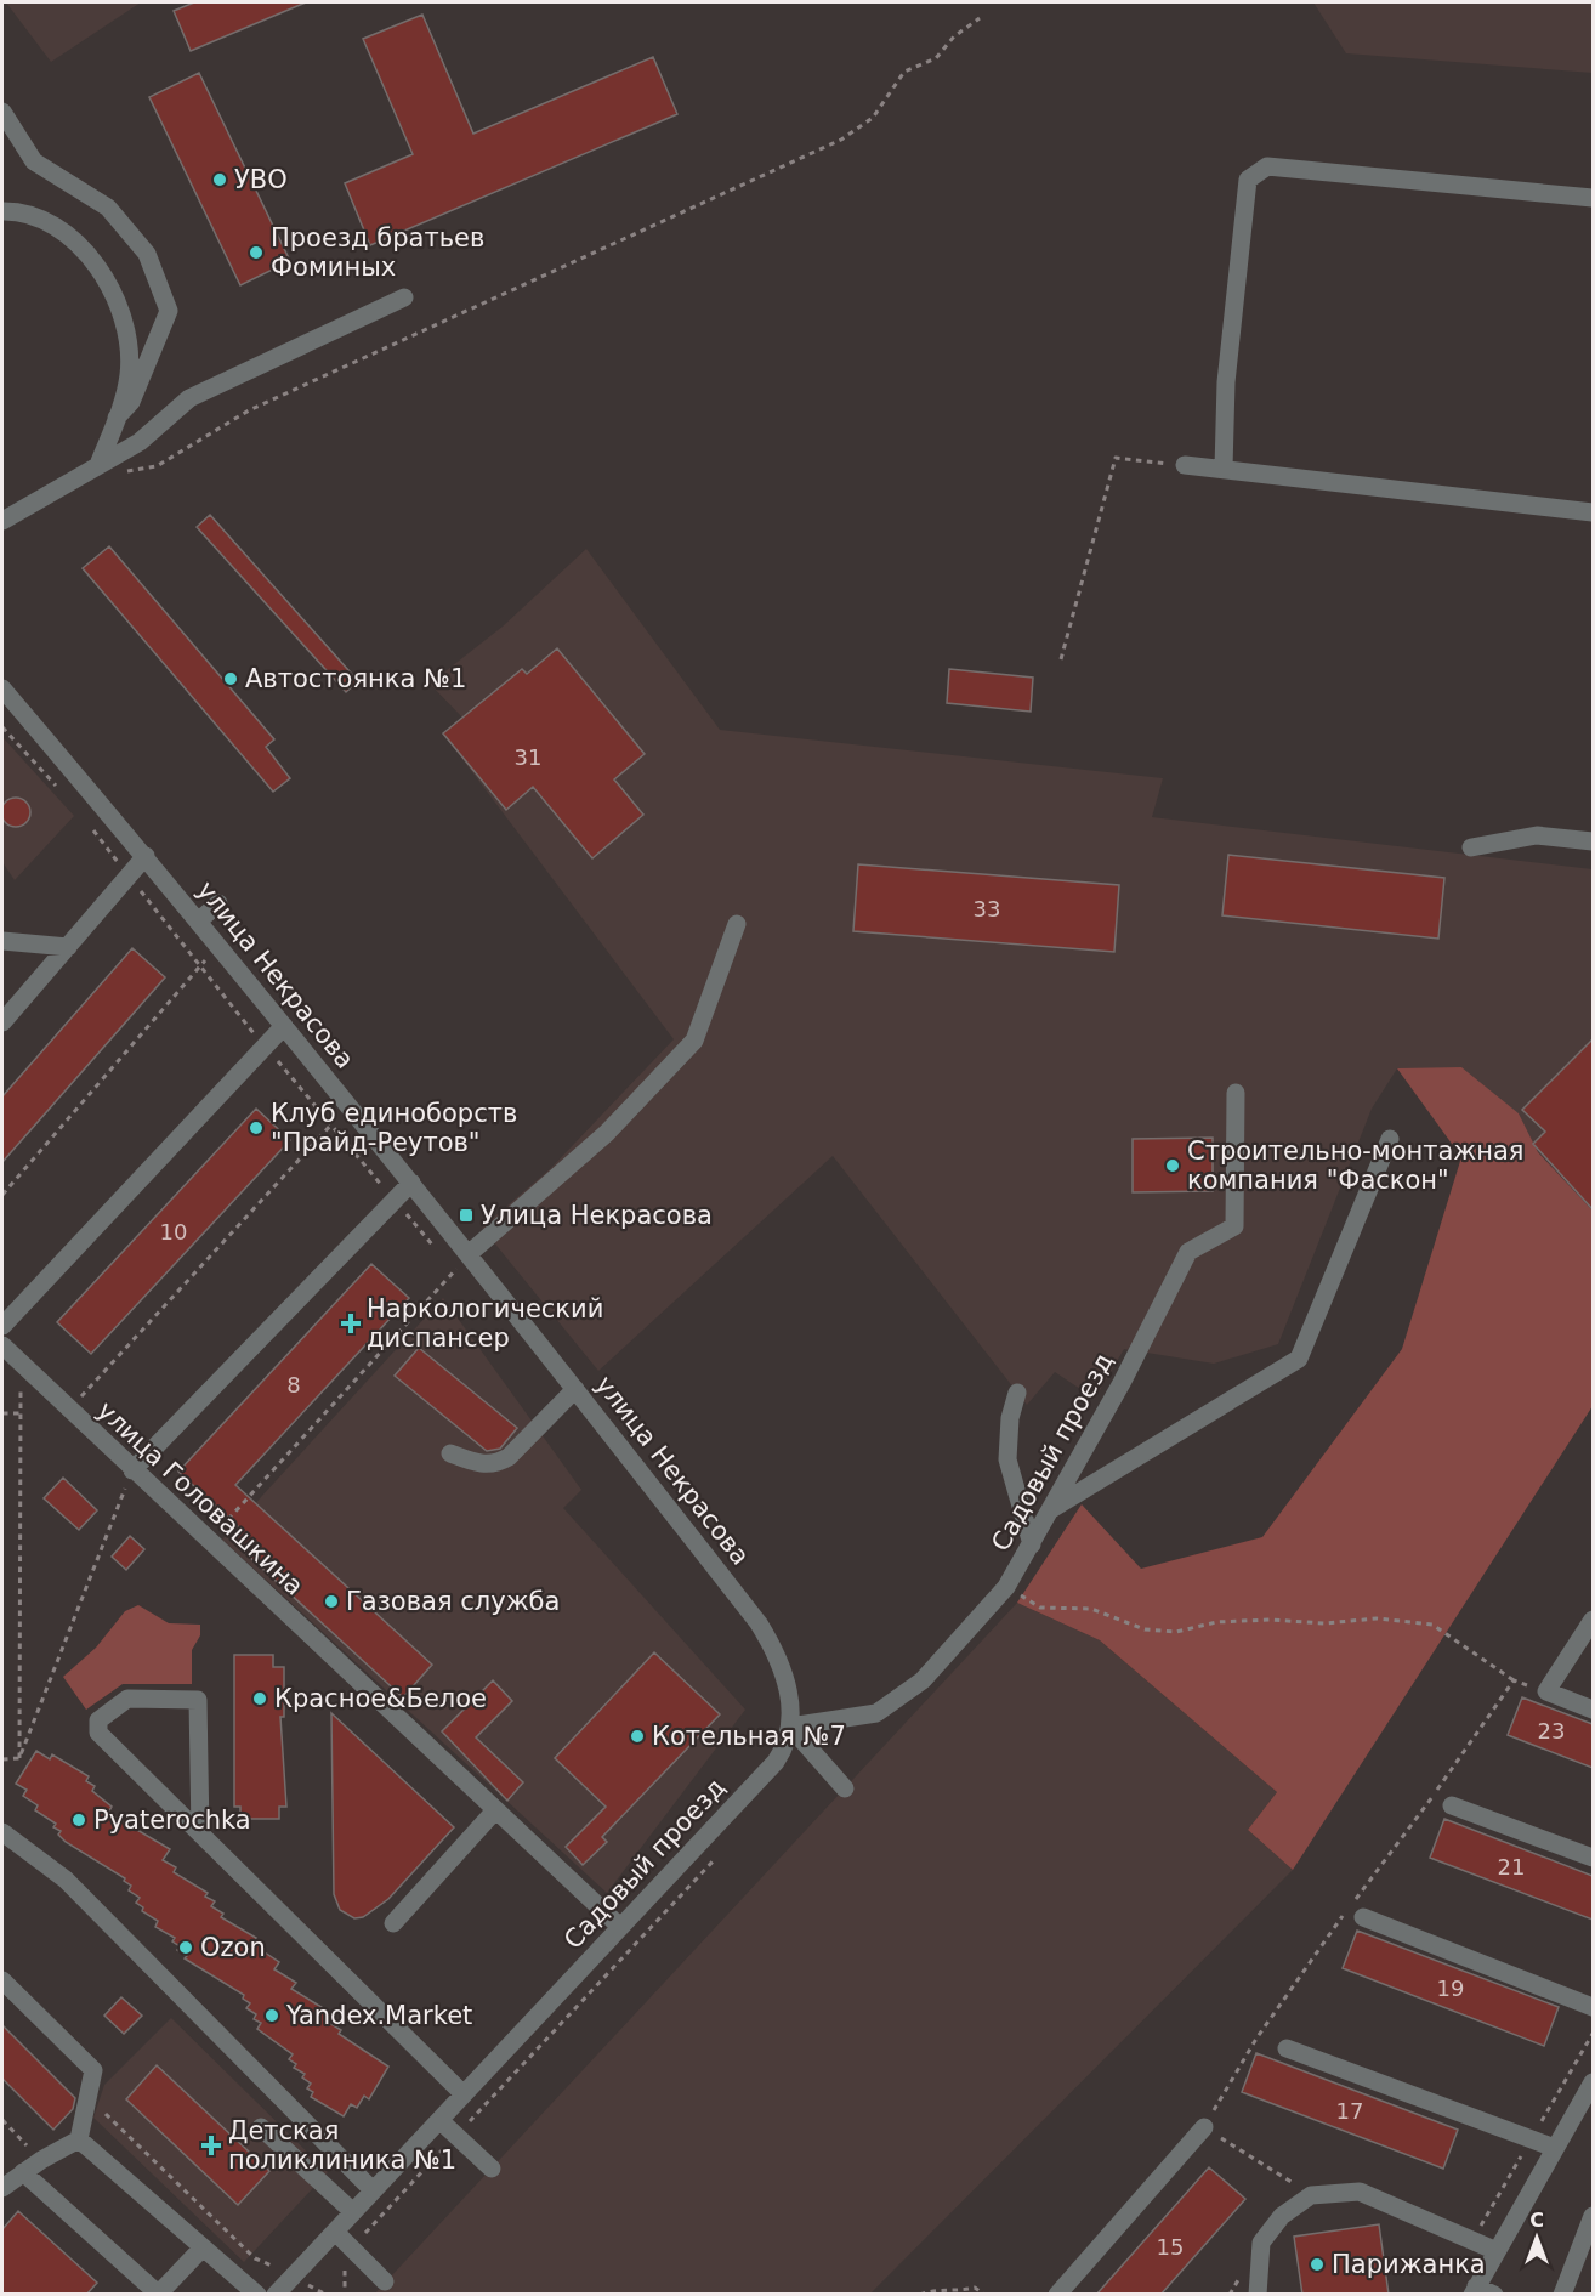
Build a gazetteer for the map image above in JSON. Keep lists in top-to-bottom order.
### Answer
{
  "streets": {
    "street": ["улица Некрасова", "Садовый проезд", "улица Головашкина"]
  },
  "crossings": [
    ["улица Некрасова", "Садовый проезд"],
    ["Садовый проезд", "улица Головашкина"]
  ],
  "places": {
    "other": [
      "УВО",
      "Проезд братьев Фоминых",
      "Автостоянка №1",
      "Клуб единоборств \"Прайд-Реутов\"",
      "Строительно-монтажная компания \"Фаскон\"",
      "Газовая служба",
      "Красное&Белое",
      "Котельная №7",
      "Pyaterochka",
      "Ozon",
      "Yandex.Market",
      "Парижанка"
    ],
    "transit": ["Улица Некрасова"],
    "health": ["Наркологический диспансер", "Детская поликлиника №1"]
  },
  "house_numbers": [
    "31",
    "33",
    "10",
    "8",
    "23",
    "21",
    "19",
    "17",
    "15"
  ],
  "north": "top"
}
